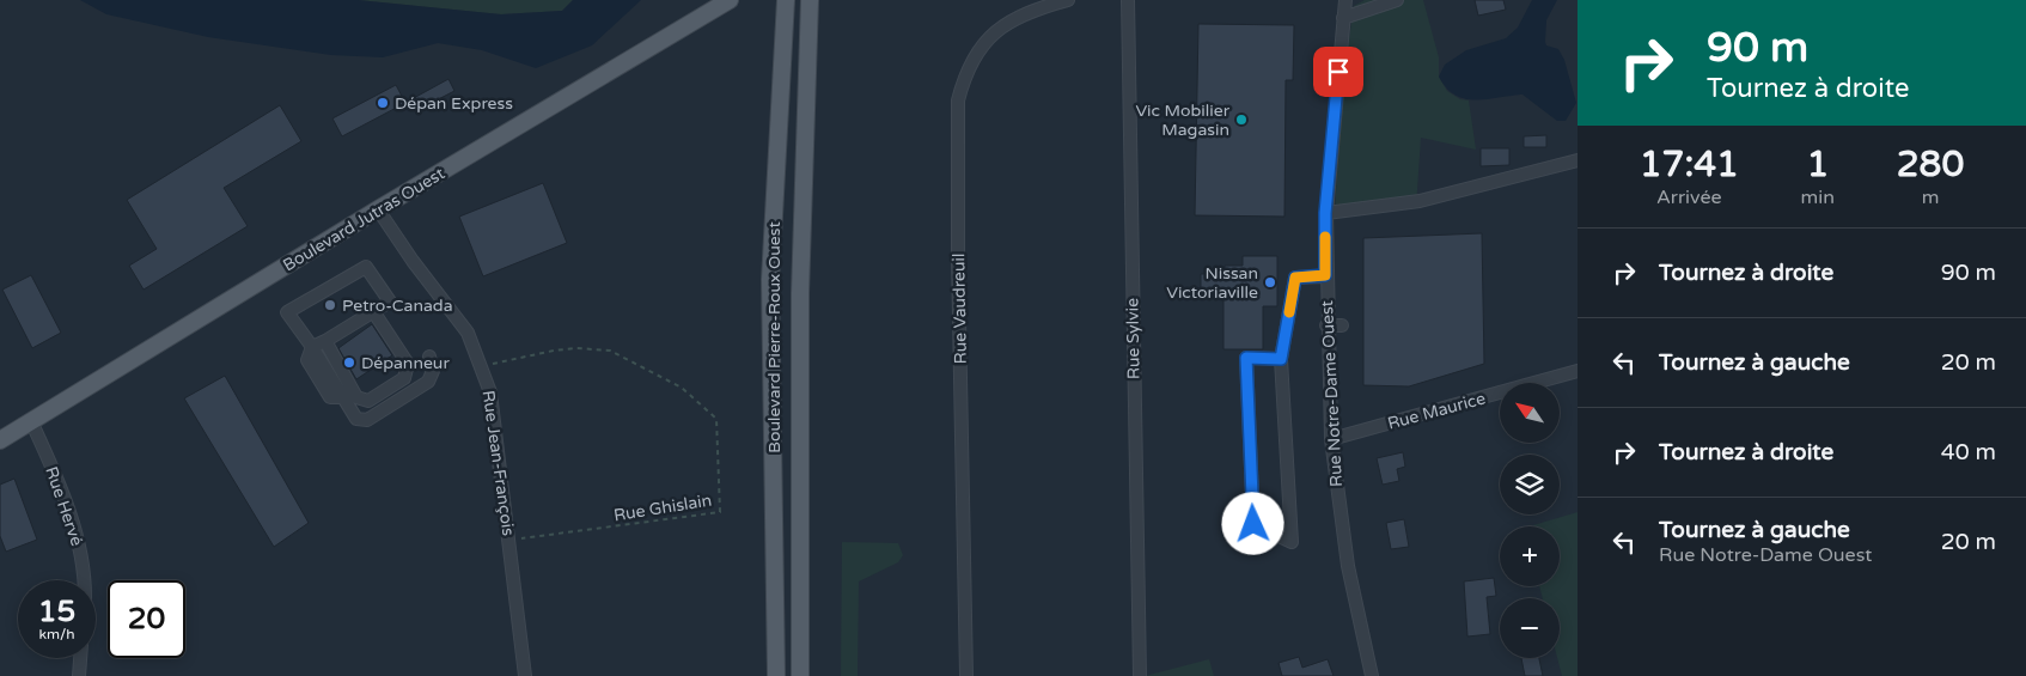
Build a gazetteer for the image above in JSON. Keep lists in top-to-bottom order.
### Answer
{
  "streets": {
    "main road": ["Boulevard Jutras Ouest", "Boulevard Pierre-Roux Ouest"],
    "street": [
      "Rue Vaudreuil",
      "Rue Sylvie",
      "Rue Notre-Dame Ouest",
      "Rue Maurice",
      "Rue Jean-François",
      "Rue Hervé"
    ],
    "path": ["Rue Ghislain"]
  },
  "crossings": [
    ["Boulevard Jutras Ouest", "Rue Jean-François"],
    ["Boulevard Jutras Ouest", "Rue Hervé"],
    ["Rue Notre-Dame Ouest", "Rue Maurice"],
    ["Rue Jean-François", "Rue Ghislain"]
  ],
  "places": [
    "Dépan Express",
    "Vic Mobilier Magasin",
    "Nissan Victoriaville",
    "Petro-Canada",
    "Dépanneur"
  ],
  "north": "top left",
  "page": {
    "turn": ["90 m", "Tournez à droite"],
    "eta": [
      "17:41",
      "Arrivée",
      "1",
      "min",
      "280",
      "m"
    ],
    "list": [
      {
        "name": "Tournez à droite",
        "value": "90 m"
      },
      {
        "name": "Tournez à gauche",
        "value": "20 m"
      },
      {
        "name": "Tournez à droite",
        "value": "40 m"
      },
      {
        "name": "Tournez à gauche",
        "note": "Rue Notre-Dame Ouest",
        "value": "20 m"
      }
    ],
    "map_buttons": ["+", "−"],
    "speed": "15 km/h",
    "limit": "20"
  }
}
